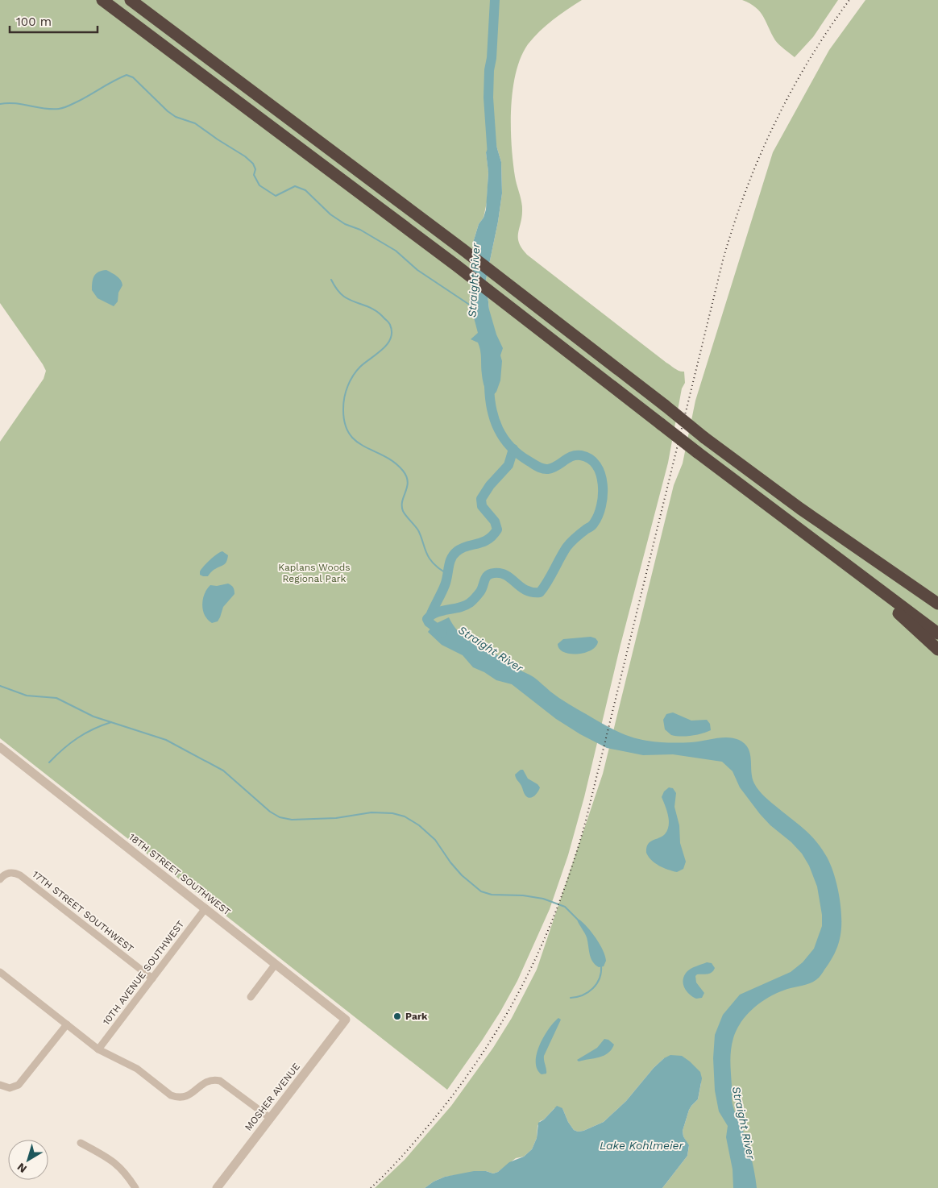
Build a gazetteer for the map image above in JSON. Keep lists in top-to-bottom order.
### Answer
{
  "streets": {
    "street": [
      "18TH STREET SOUTHWEST",
      "17TH STREET SOUTHWEST",
      "10TH AVENUE SOUTHWEST",
      "MOSHER AVENUE"
    ]
  },
  "crossings": [
    ["18TH STREET SOUTHWEST", "10TH AVENUE SOUTHWEST"],
    ["18TH STREET SOUTHWEST", "MOSHER AVENUE"],
    ["17TH STREET SOUTHWEST", "10TH AVENUE SOUTHWEST"]
  ],
  "water": ["Straight River", "Lake Kohlmeier"],
  "parks": ["Kaplans Woods Regional Park"],
  "places": ["Park"],
  "scale_bar": "100 m",
  "north": "bottom left"
}
